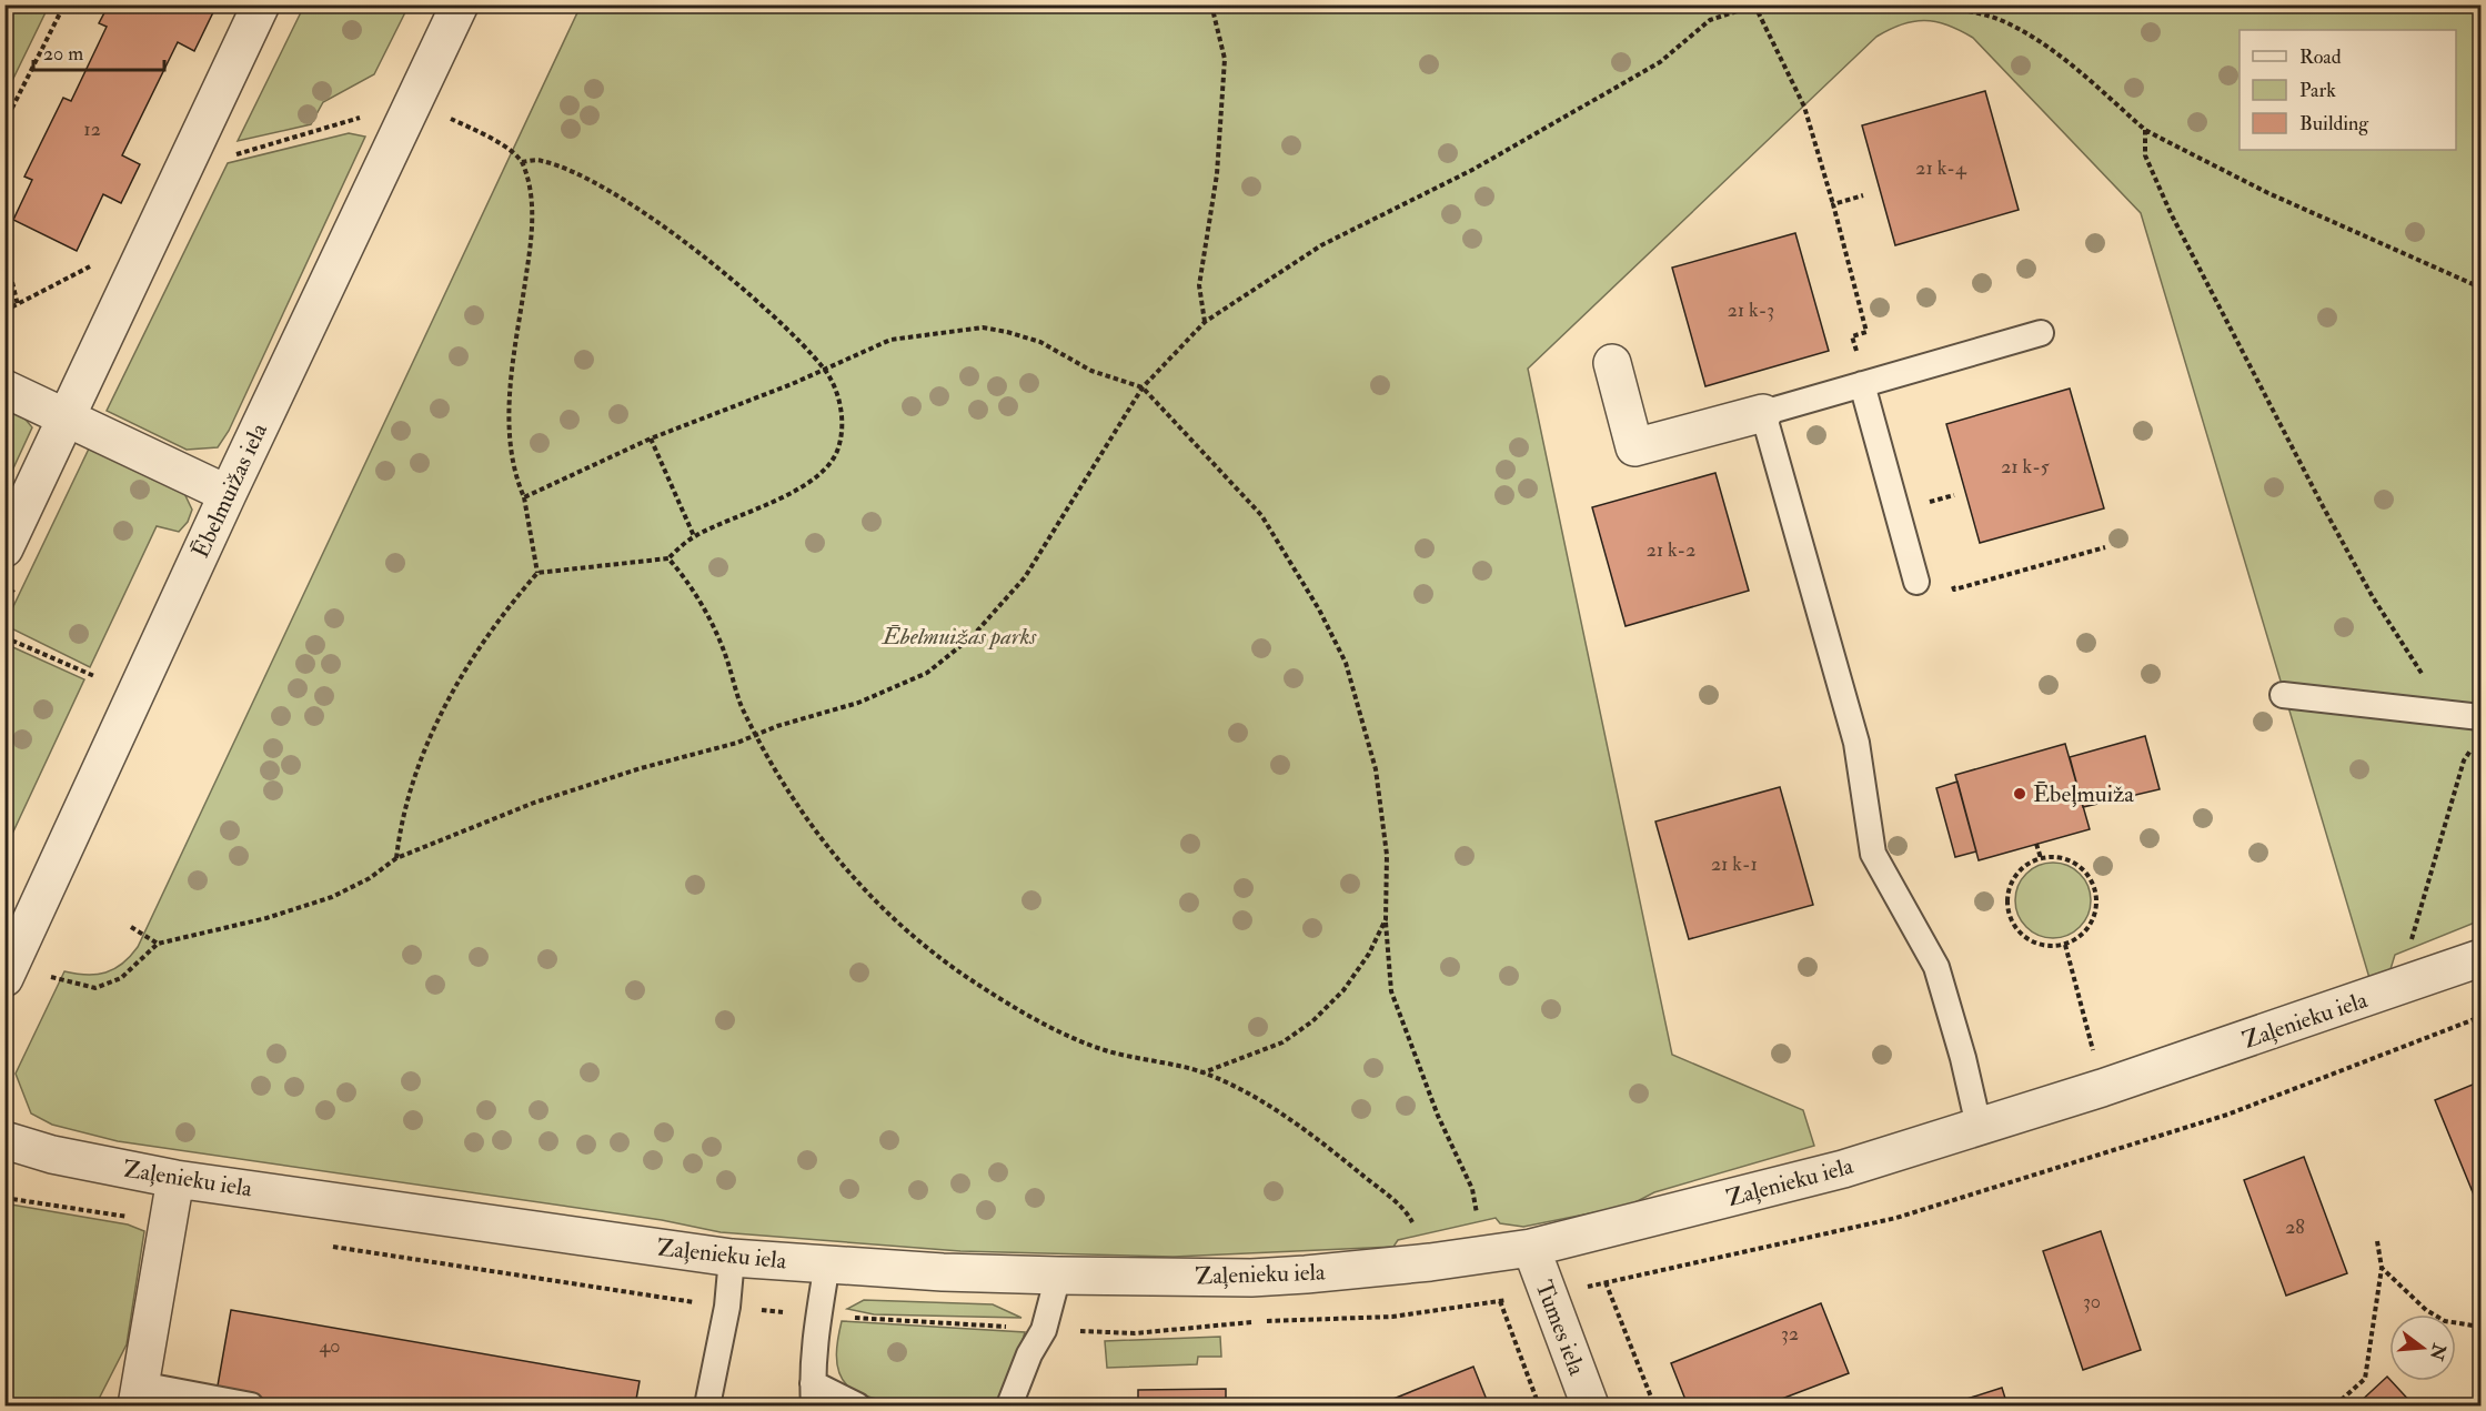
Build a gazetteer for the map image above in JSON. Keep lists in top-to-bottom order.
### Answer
{
  "streets": {
    "street": ["Ēbelmuižas iela", "Zaļenieku iela", "Tumes iela"]
  },
  "crossings": [
    ["Zaļenieku iela", "Tumes iela"]
  ],
  "parks": ["Ēbelmuižas parks"],
  "places": ["Ēbeļmuiža"],
  "house_numbers": [
    "12",
    "21 k-4",
    "21 k-3",
    "21 k-5",
    "21 k-2",
    "21 k-1",
    "28",
    "30",
    "32",
    "40"
  ],
  "legend": ["Road", "Park", "Building"],
  "scale_bar": "20 m",
  "north": "right"
}
